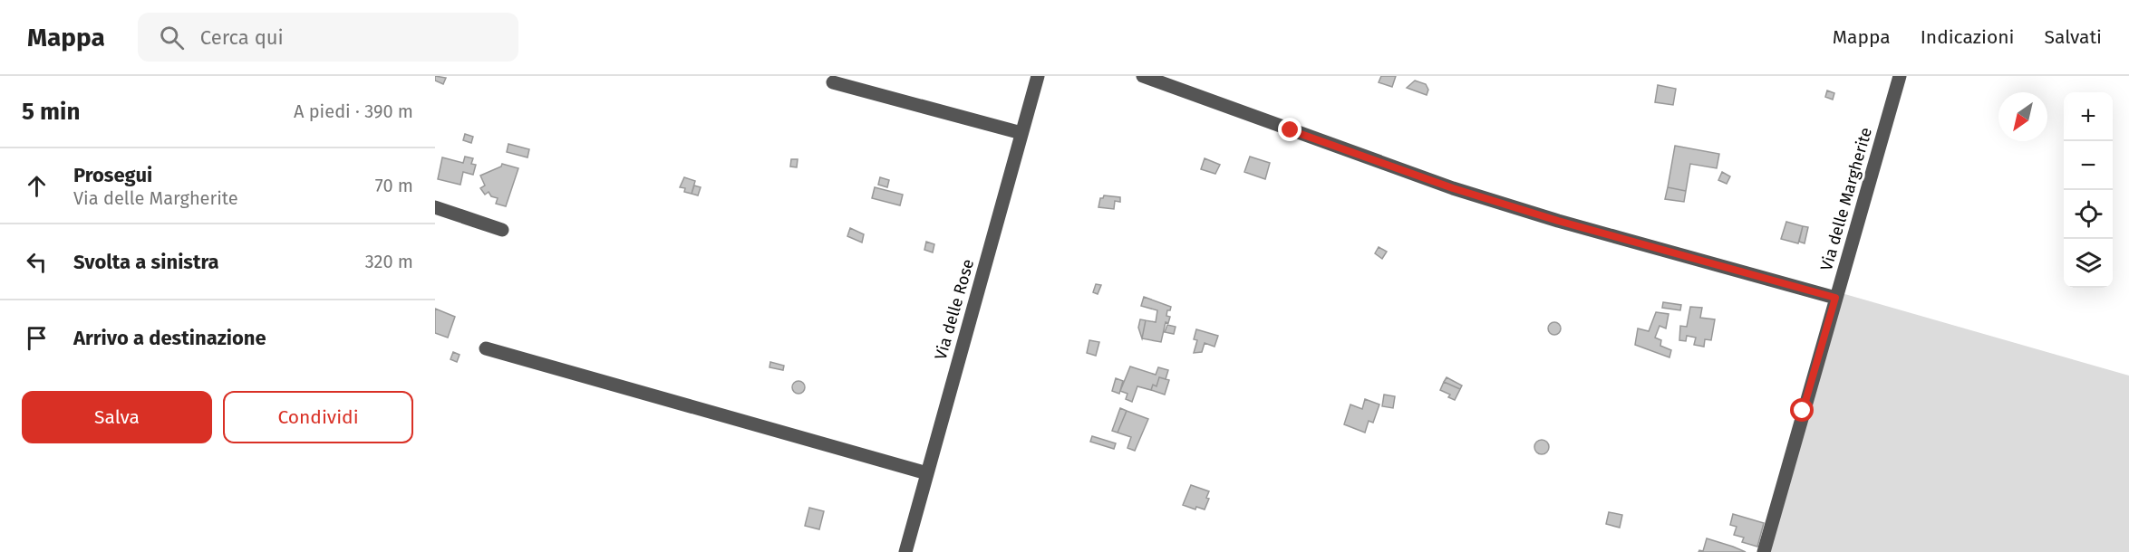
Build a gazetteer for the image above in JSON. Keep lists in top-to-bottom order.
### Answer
{
  "streets": {
    "street": ["Via delle Margherite", "Via delle Rose"]
  },
  "north": "bottom left",
  "page": {
    "header": "Mappa",
    "search": "Cerca qui",
    "nav": ["Mappa", "Indicazioni", "Salvati"],
    "heading": ["5 min", "A piedi · 390 m"],
    "map_buttons": ["+", "−"],
    "list": [
      ["Prosegui", "Via delle Margherite", "70 m"],
      ["Svolta a sinistra", "320 m"],
      "Arrivo a destinazione"
    ],
    "buttons": ["Salva", "Condividi"]
  }
}
